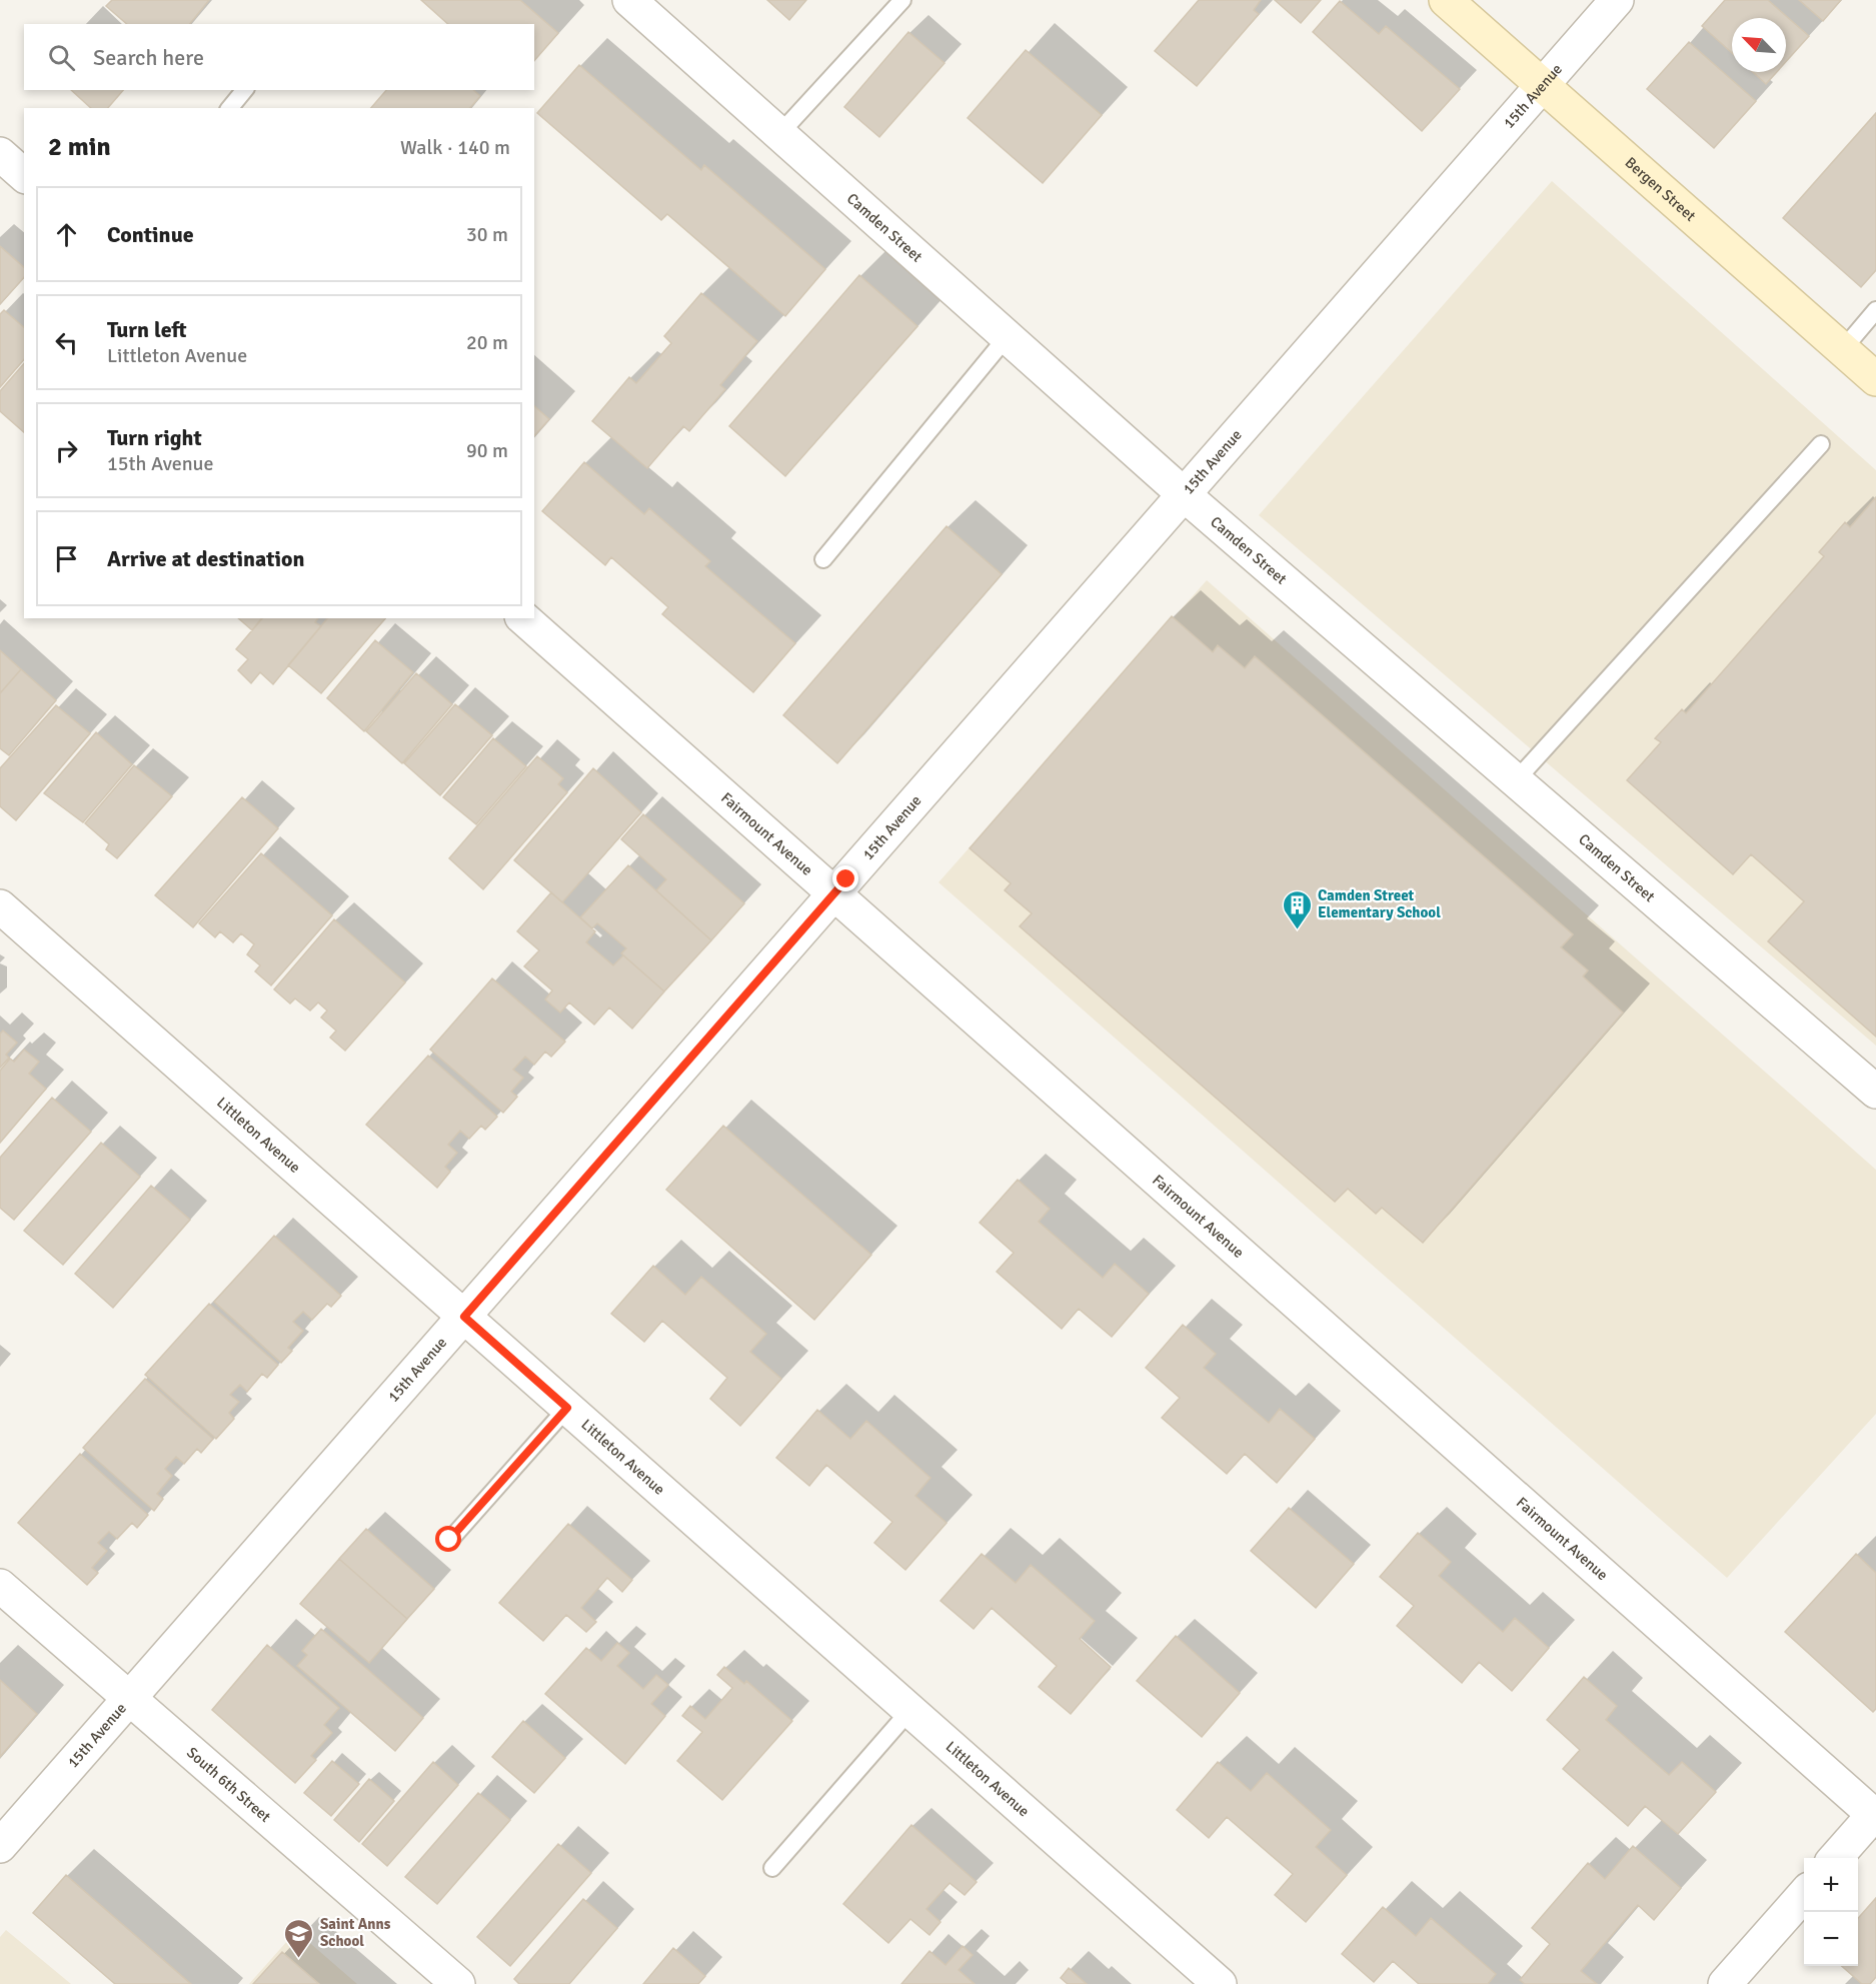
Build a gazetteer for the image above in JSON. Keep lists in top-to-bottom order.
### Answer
{
  "streets": {
    "main road": ["Bergen Street"],
    "street": [
      "15th Avenue",
      "Camden Street",
      "Fairmount Avenue",
      "Littleton Avenue",
      "South 6th Street"
    ]
  },
  "crossings": [
    ["15th Avenue", "Bergen Street"],
    ["15th Avenue", "Camden Street"],
    ["15th Avenue", "Fairmount Avenue"],
    ["15th Avenue", "Littleton Avenue"],
    ["15th Avenue", "South 6th Street"]
  ],
  "places": {
    "building": ["Camden Street Elementary School"],
    "school or university": ["Saint Anns School"]
  },
  "north": "top left",
  "page": {
    "search": "Search here",
    "heading": ["2 min", "Walk · 140 m"],
    "list": [
      ["Continue", "30 m"],
      ["Turn left", "Littleton Avenue", "20 m"],
      ["Turn right", "15th Avenue", "90 m"],
      "Arrive at destination"
    ],
    "map_buttons": ["+", "−"]
  }
}
